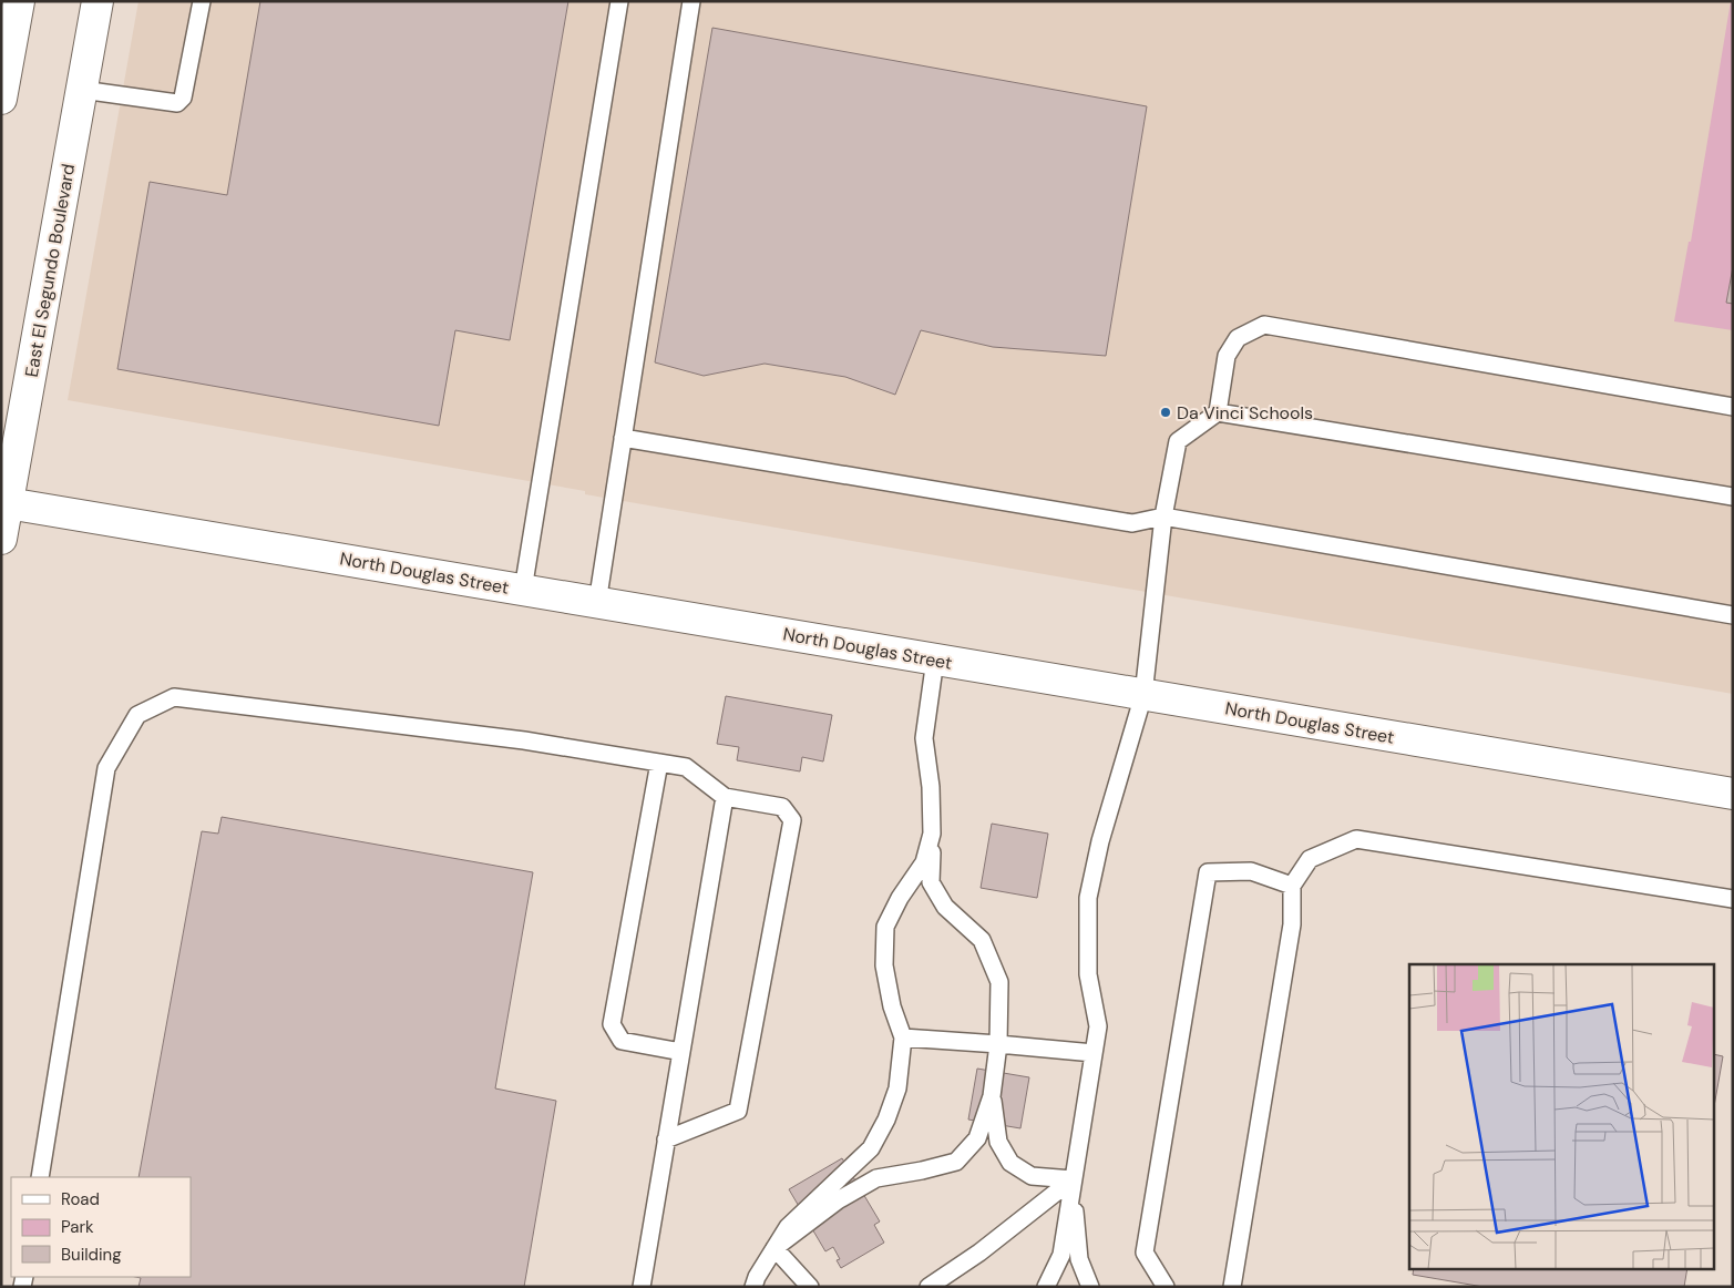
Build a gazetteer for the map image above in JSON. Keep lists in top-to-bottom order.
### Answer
{
  "streets": {
    "main road": ["East El Segundo Boulevard", "North Douglas Street"]
  },
  "crossings": [
    ["East El Segundo Boulevard", "North Douglas Street"]
  ],
  "places": ["Da Vinci Schools"],
  "legend": ["Road", "Park", "Building"]
}
